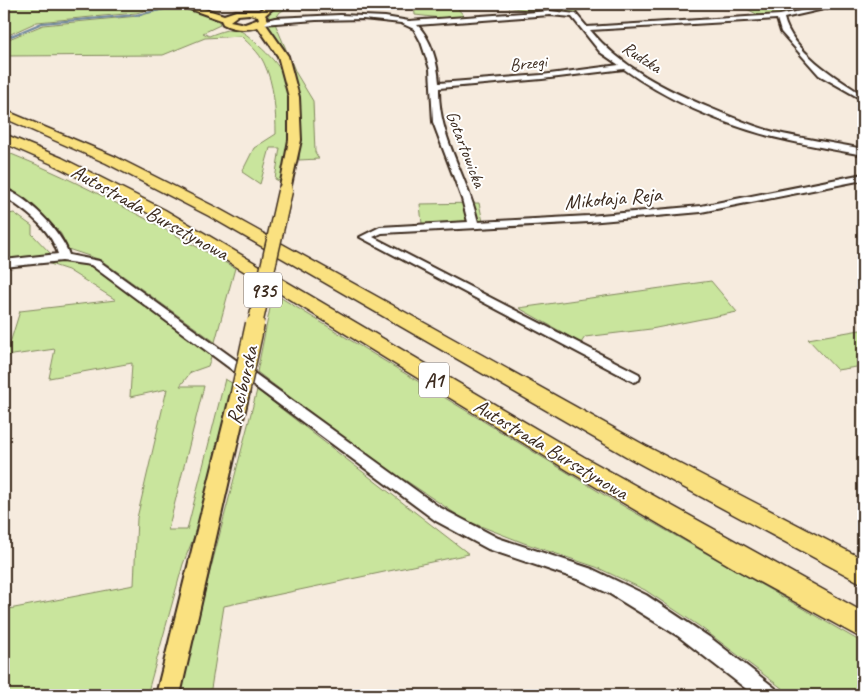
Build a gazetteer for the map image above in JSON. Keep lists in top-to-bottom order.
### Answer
{
  "streets": {
    "highway": ["Autostrada Bursztynowa", "A1"],
    "main road": ["935", "Raciborska"],
    "street": [
      "Rudzka",
      "Brzegi",
      "Gotartowicka",
      "Mikołaja Reja"
    ]
  },
  "crossings": [
    ["Rudzka", "Brzegi"],
    ["Rudzka", "Gotartowicka"],
    ["Brzegi", "Gotartowicka"],
    ["Gotartowicka", "Mikołaja Reja"],
    ["935", "Raciborska"]
  ]
}
